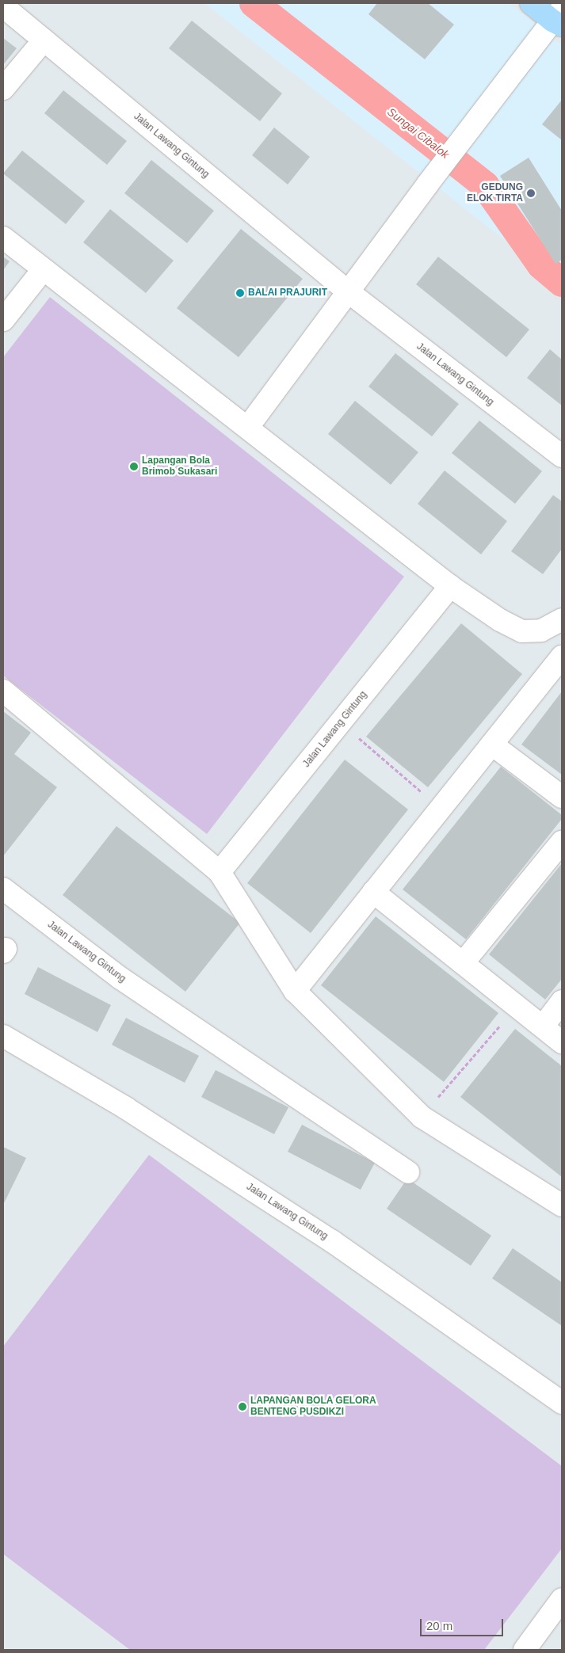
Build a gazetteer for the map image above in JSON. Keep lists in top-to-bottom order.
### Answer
{
  "streets": {
    "street": ["Jalan Lawang Gintung"]
  },
  "water": ["Sungai Cibalok"],
  "places": [
    "GEDUNG ELOK TIRTA",
    "BALAI PRAJURIT",
    "Lapangan Bola Brimob Sukasari",
    "LAPANGAN BOLA GELORA BENTENG PUSDIKZI"
  ],
  "scale_bar": "20 m"
}
